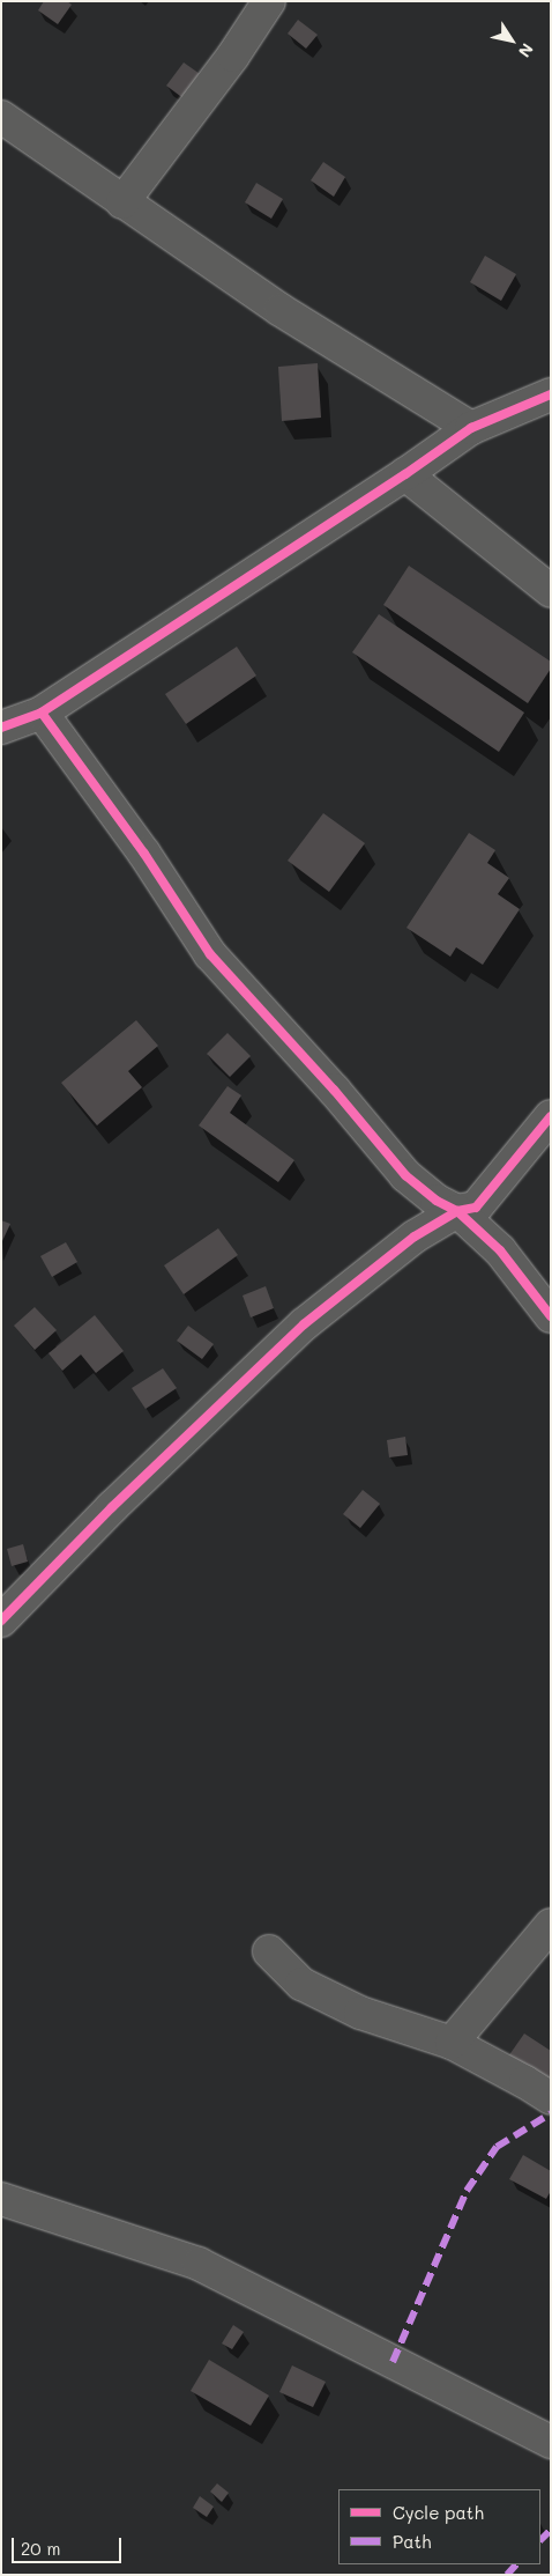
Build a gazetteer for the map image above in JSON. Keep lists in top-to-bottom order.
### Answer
{
  "legend": ["Cycle path", "Path"],
  "scale_bar": "20 m",
  "north": "bottom right"
}
